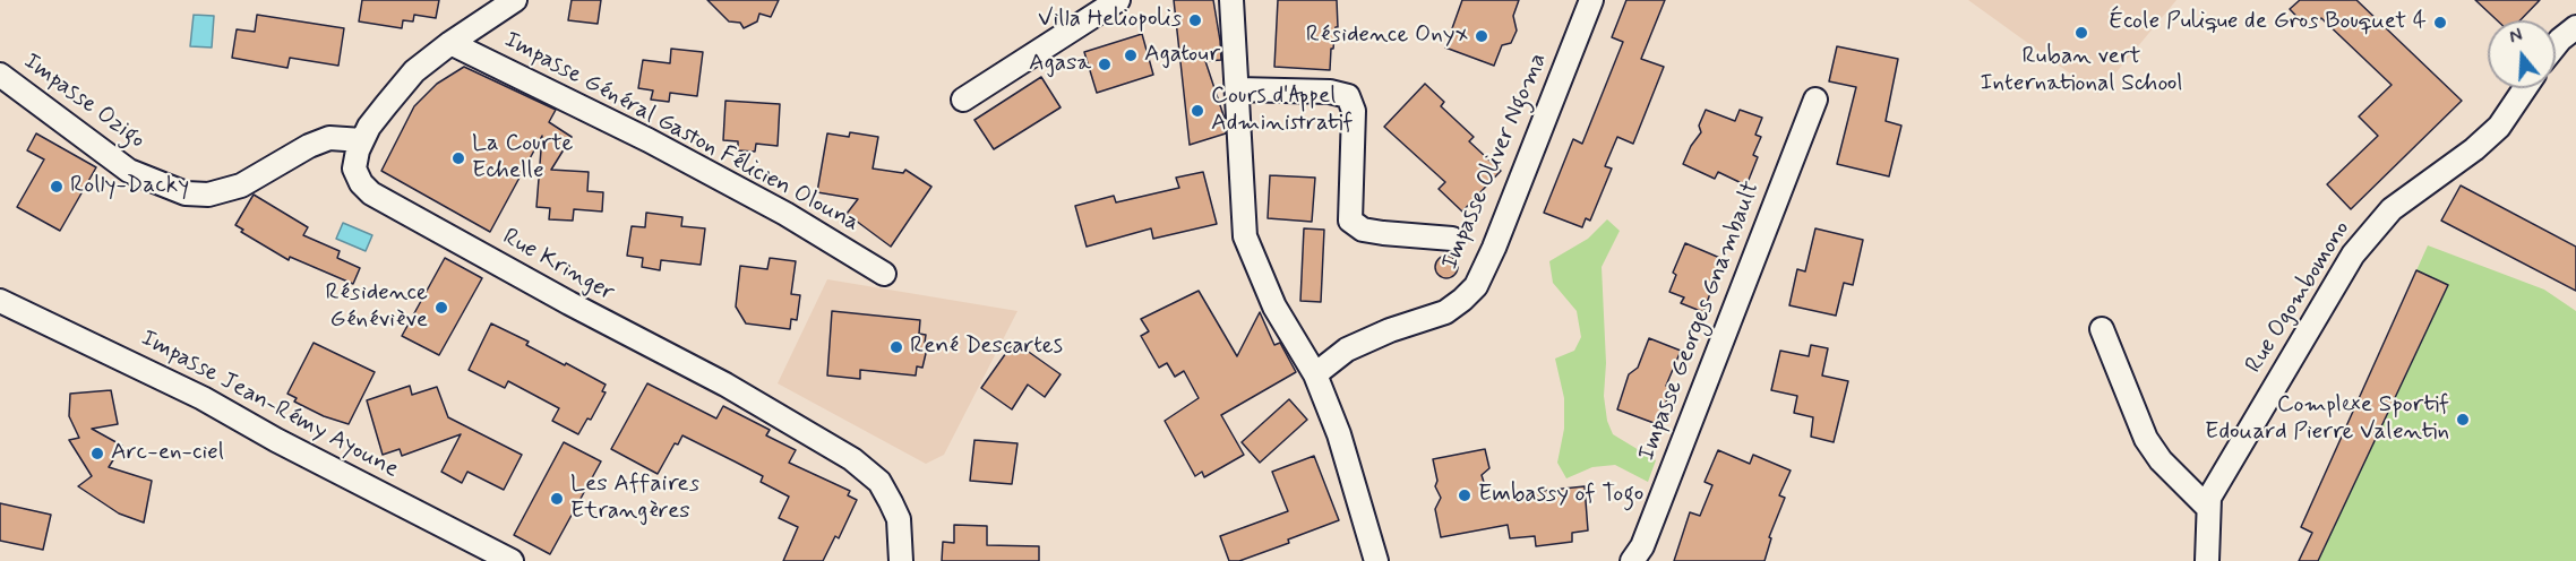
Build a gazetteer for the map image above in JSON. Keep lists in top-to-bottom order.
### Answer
{
  "streets": {
    "street": [
      "Impasse Ozigo",
      "Impasse Général Gaston Félicien Olouna",
      "Impasse Oliver Ngoma",
      "Rue Kringer",
      "Rue Ogombomono",
      "Impasse Georges Gnambault",
      "Impasse Jean-Rémy Ayoune"
    ]
  },
  "crossings": [
    ["Impasse Ozigo", "Rue Kringer"],
    ["Impasse Général Gaston Félicien Olouna", "Rue Kringer"]
  ],
  "places": [
    "Villa Heliopolis",
    "École Pulique de Gros Bouquet 4",
    "Ruban vert International School",
    "Résidence Onyx",
    "Agatour",
    "Agasa",
    "Cours d'Appel Administratif",
    "La Courte Echelle",
    "Rolly-Dacky",
    "Résidence Généviève",
    "René Descartes",
    "Complexe Sportif Edouard Pierre Valentin",
    "Arc-en-ciel",
    "Embassy of Togo",
    "Les Affaires Etrangères"
  ],
  "north": "top"
}
